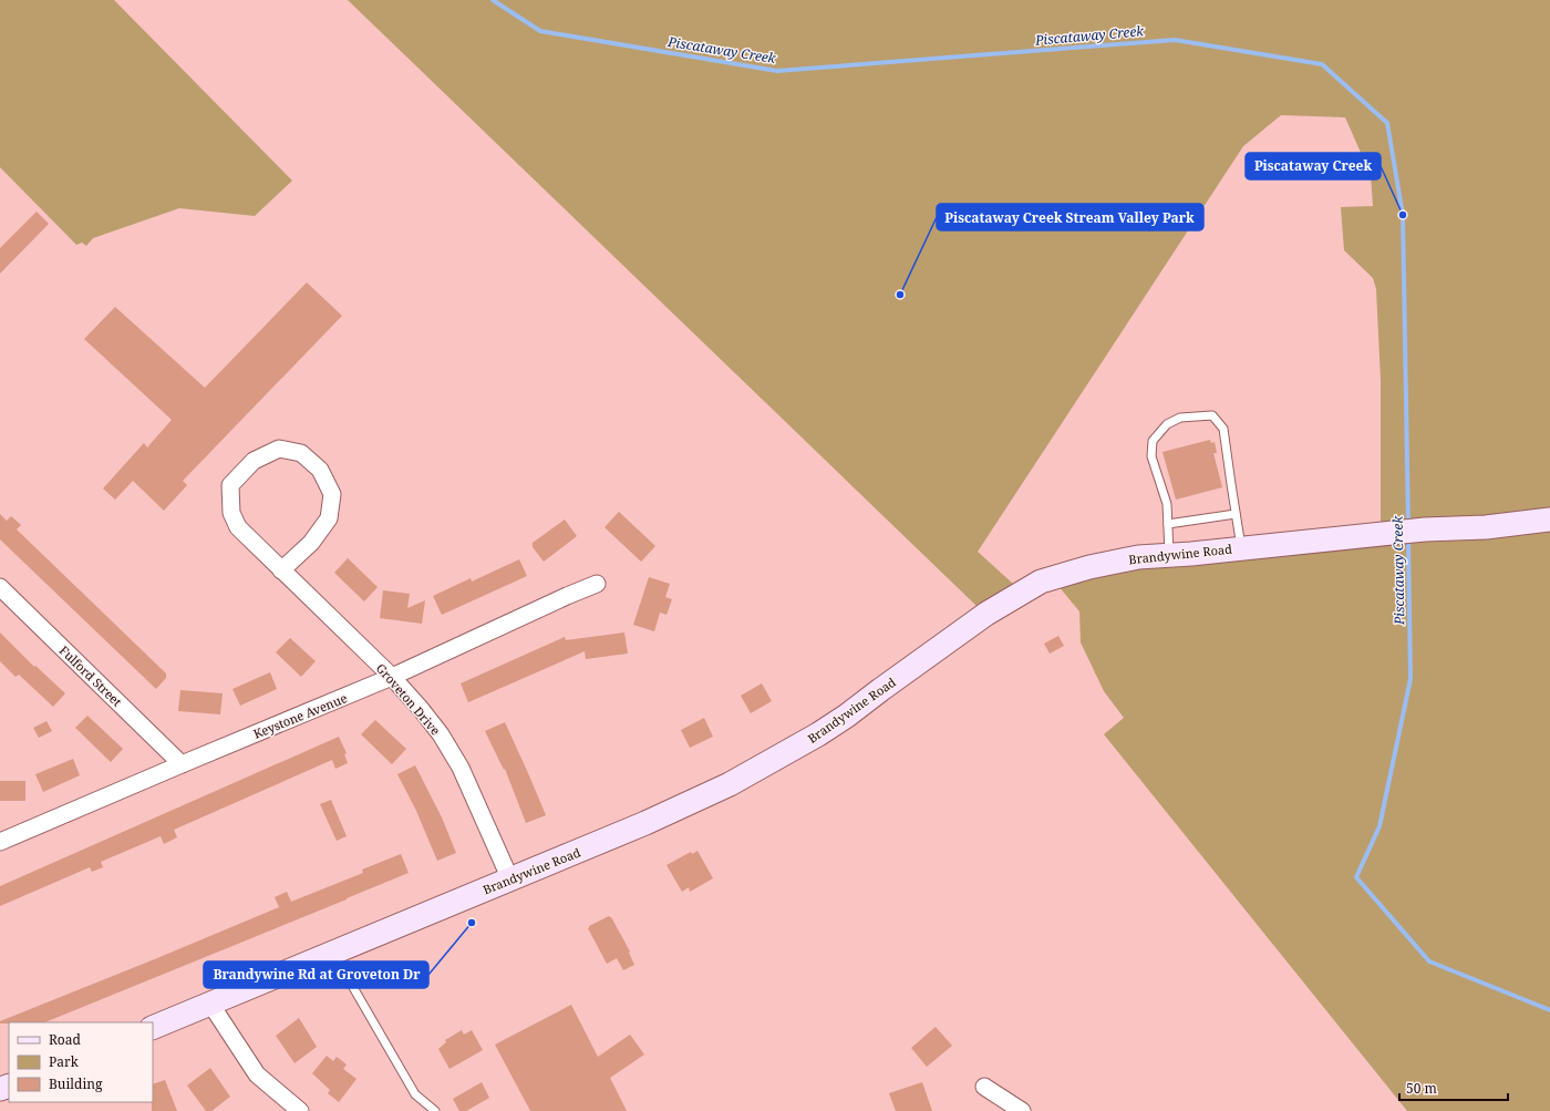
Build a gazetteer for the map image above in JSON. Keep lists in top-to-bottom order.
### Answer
{
  "streets": {
    "main road": ["Brandywine Road"],
    "street": ["Fulford Street", "Groveton Drive", "Keystone Avenue"]
  },
  "crossings": [
    ["Brandywine Road", "Groveton Drive"],
    ["Fulford Street", "Keystone Avenue"],
    ["Groveton Drive", "Keystone Avenue"]
  ],
  "water": ["Piscataway Creek"],
  "places": ["Piscataway Creek", "Piscataway Creek Stream Valley Park", "Brandywine Rd at Groveton Dr"],
  "legend": ["Road", "Park", "Building"],
  "scale_bar": "50 m"
}
